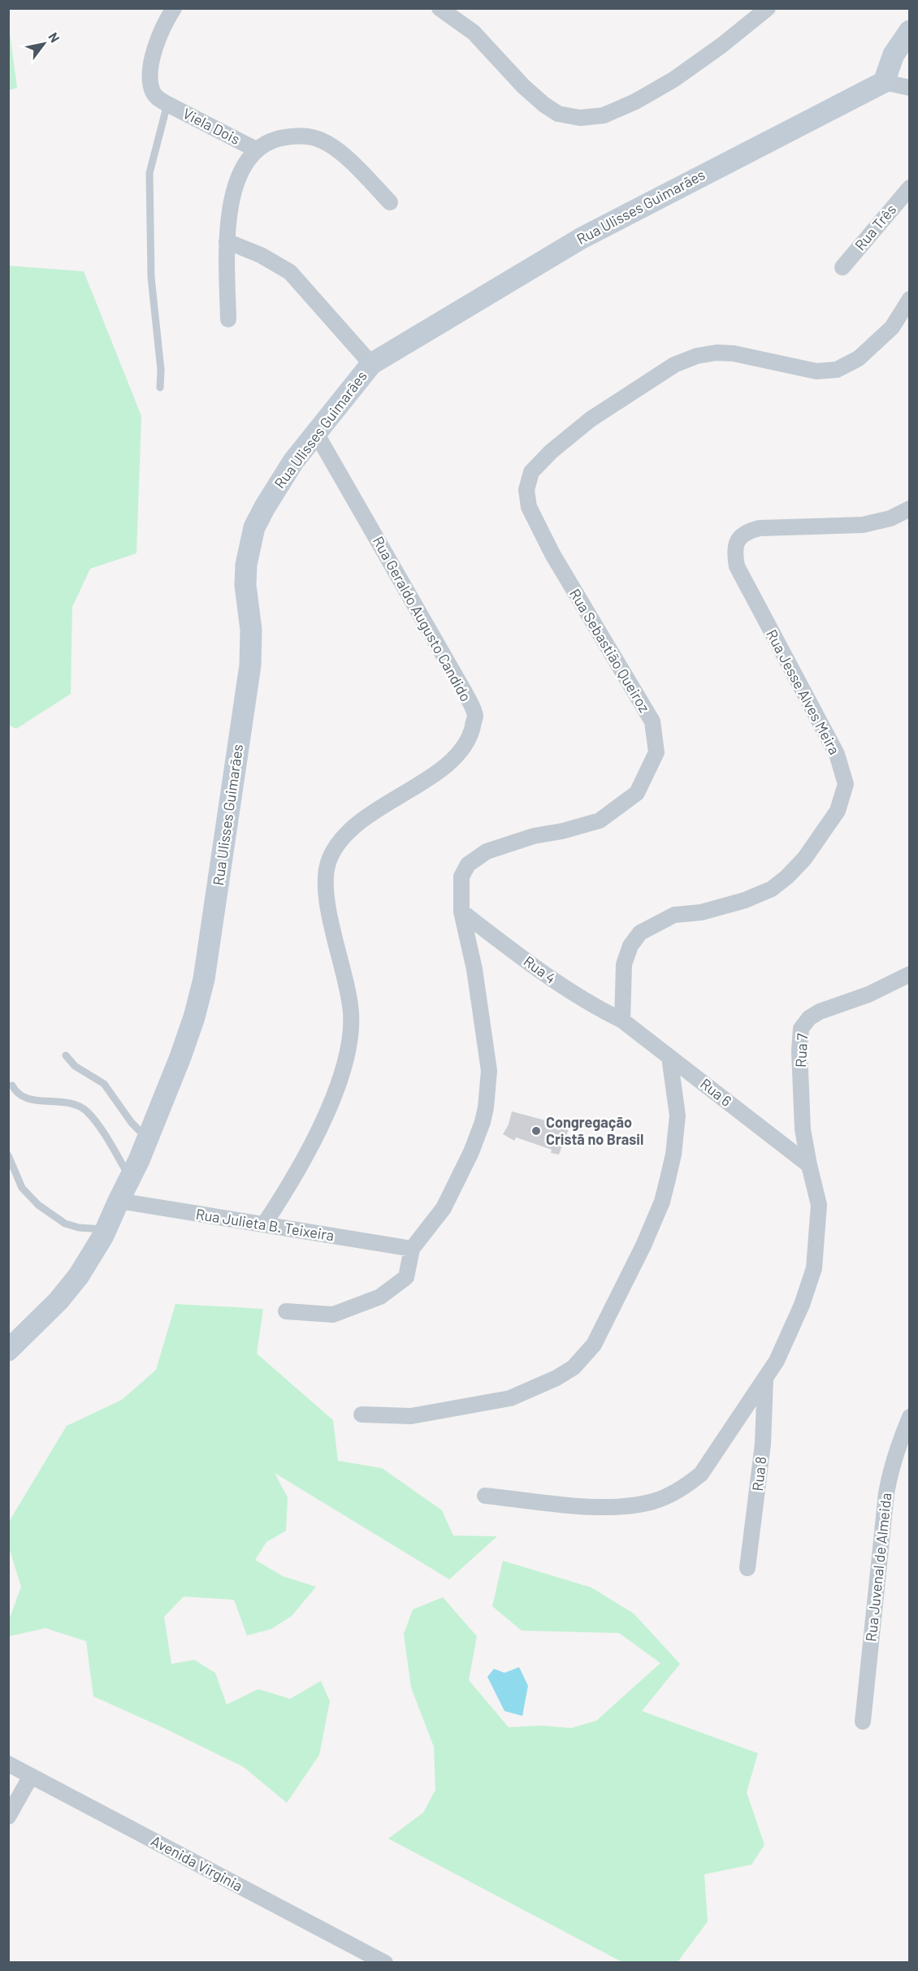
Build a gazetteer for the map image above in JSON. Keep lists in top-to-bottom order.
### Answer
{
  "streets": {
    "main road": ["Rua Ulisses Guimarães"],
    "street": [
      "Viela Dois",
      "Rua Três",
      "Rua Geraldo Augusto Candido",
      "Rua Sebastião Queiroz",
      "Rua Jesse Alves Meira",
      "Rua 4",
      "Rua 7",
      "Rua 6",
      "Rua Julieta B. Teixeira",
      "Rua 8",
      "Rua Juvenal de Almeida",
      "Avenida Virginia"
    ]
  },
  "crossings": [
    ["Rua Ulisses Guimarães", "Rua Geraldo Augusto Candido"],
    ["Rua Ulisses Guimarães", "Rua Julieta B. Teixeira"],
    ["Rua Geraldo Augusto Candido", "Rua Julieta B. Teixeira"],
    ["Rua Sebastião Queiroz", "Rua 4"],
    ["Rua Sebastião Queiroz", "Rua Julieta B. Teixeira"],
    ["Rua Jesse Alves Meira", "Rua 4"],
    ["Rua Jesse Alves Meira", "Rua 6"],
    ["Rua 4", "Rua 6"],
    ["Rua 7", "Rua 6"],
    ["Rua 7", "Rua 8"]
  ],
  "places": ["Congregação Cristã no Brasil"],
  "north": "top right"
}
